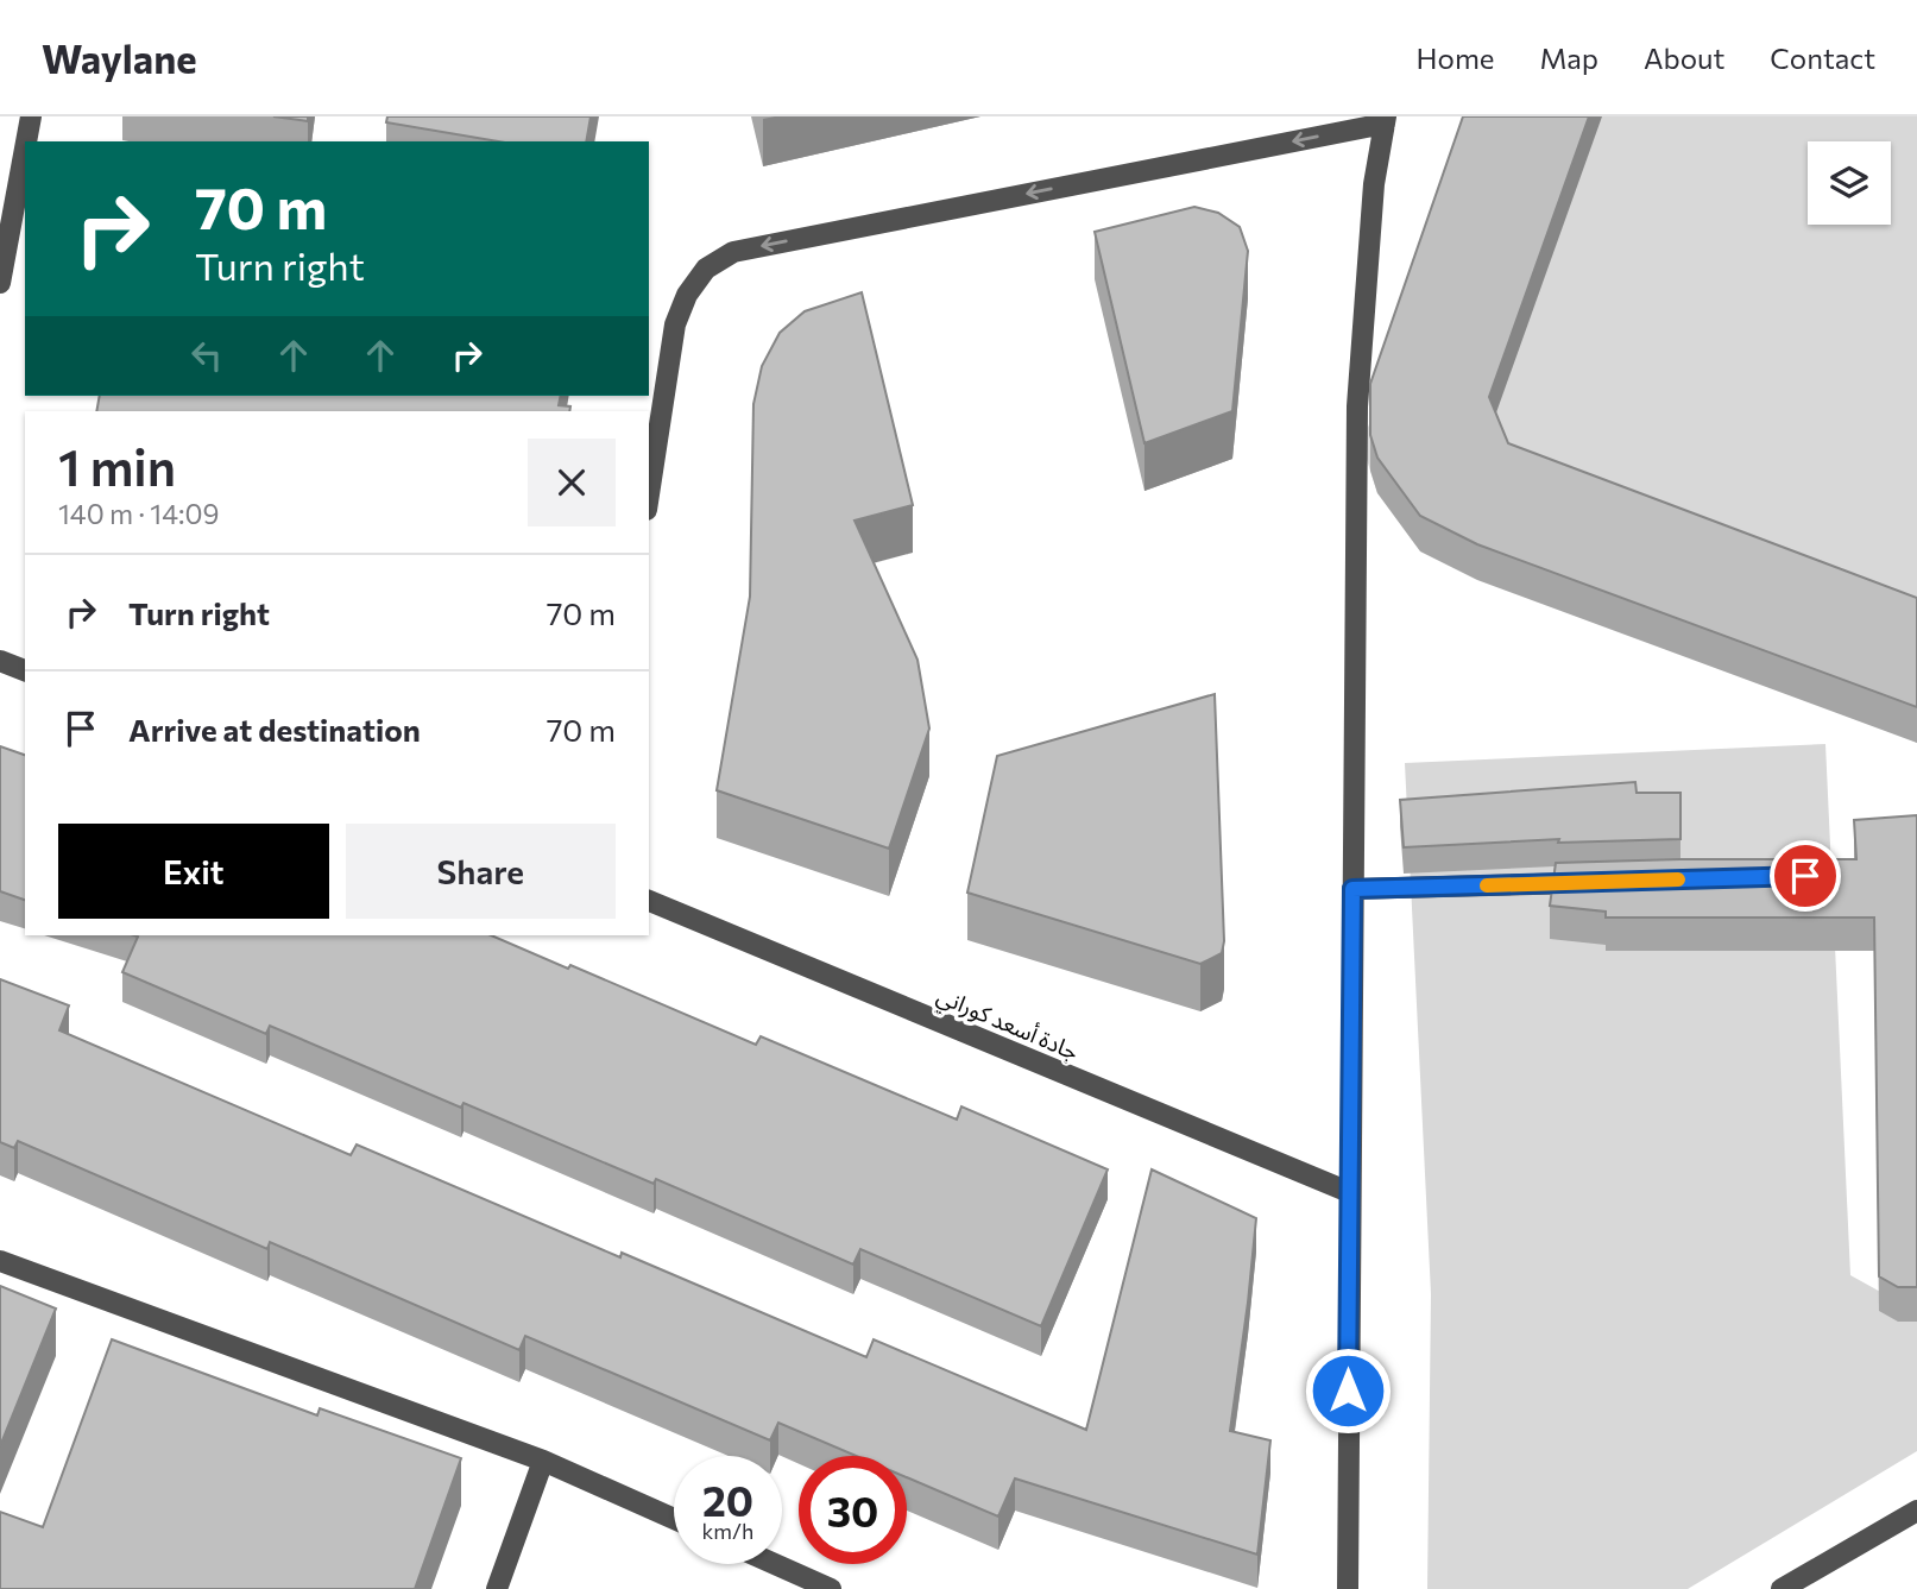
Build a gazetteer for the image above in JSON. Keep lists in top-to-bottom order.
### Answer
{
  "streets": {
    "street": ["جادة أسعد كوراني"]
  },
  "page": {
    "header": "Waylane",
    "nav": [
      "Home",
      "Map",
      "About",
      "Contact"
    ],
    "turn": ["70 m", "Turn right"],
    "heading": ["1 min", "140 m · 14:09"],
    "list": [
      {
        "name": "Turn right",
        "value": "70 m"
      },
      {
        "name": "Arrive at destination",
        "value": "70 m"
      }
    ],
    "buttons": ["Exit", "Share"],
    "speed": "20 km/h",
    "limit": "30"
  }
}
